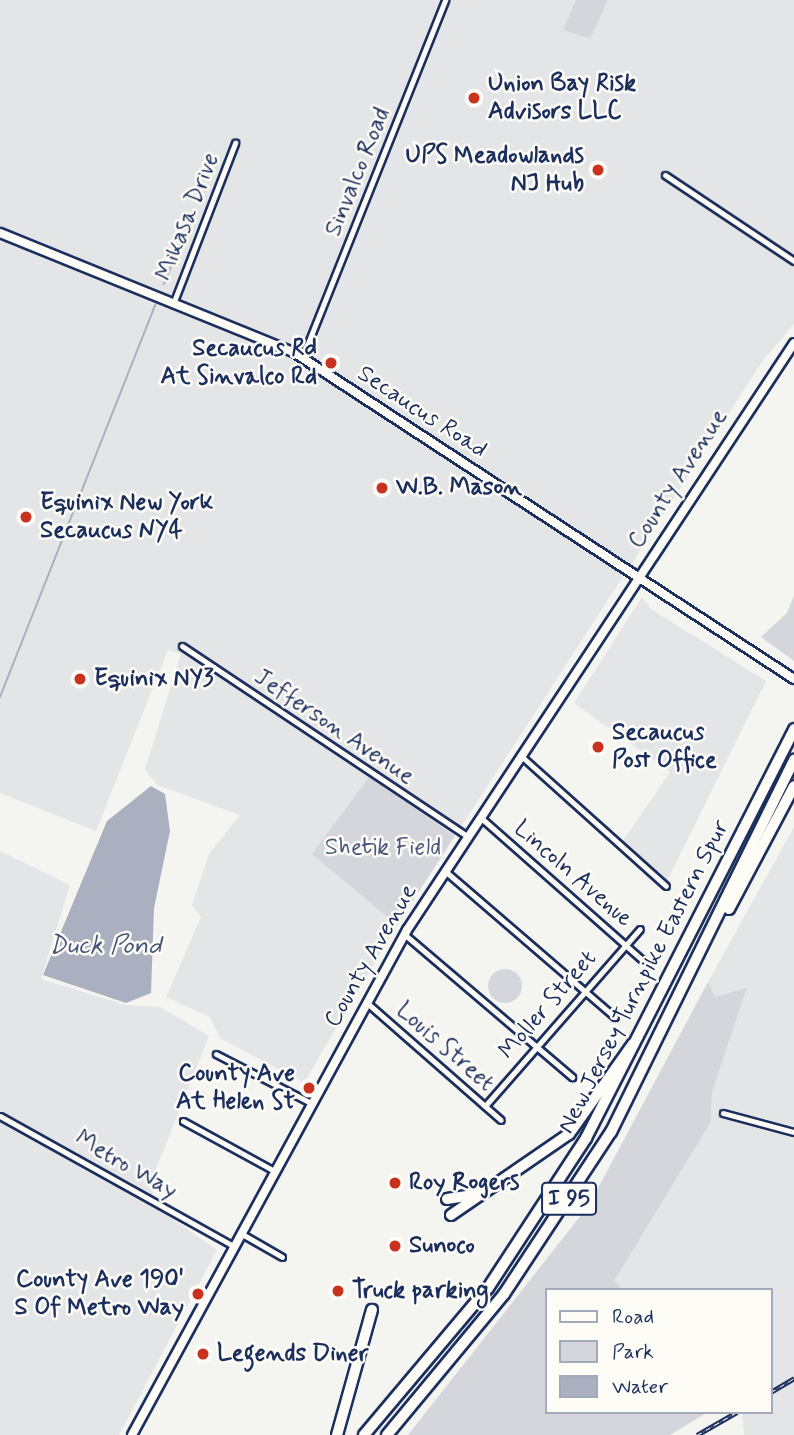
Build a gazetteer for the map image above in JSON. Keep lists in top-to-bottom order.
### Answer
{
  "streets": {
    "highway": ["New Jersey Turnpike Eastern Spur", "I 95"],
    "main road": ["Secaucus Road", "County Avenue"],
    "street": [
      "Sinvalco Road",
      "Mikasa Drive",
      "Jefferson Avenue",
      "Lincoln Avenue",
      "Moller Street",
      "Louis Street",
      "Metro Way"
    ]
  },
  "crossings": [
    ["Sinvalco Road", "Secaucus Road"],
    ["Mikasa Drive", "Secaucus Road"],
    ["Secaucus Road", "County Avenue"],
    ["County Avenue", "Jefferson Avenue"],
    ["County Avenue", "Lincoln Avenue"],
    ["County Avenue", "Louis Street"],
    ["County Avenue", "Metro Way"],
    ["Lincoln Avenue", "Moller Street"],
    ["Moller Street", "Louis Street"]
  ],
  "water": ["Duck Pond"],
  "parks": ["Shetik Field"],
  "places": [
    "Union Bay Risk Advisors LLC",
    "UPS Meadowlands NJ Hub",
    "Secaucus Rd At Sinvalco Rd",
    "W.B. Mason",
    "Equinix New York Secaucus NY4",
    "Equinix NY3",
    "Secaucus Post Office",
    "County Ave At Helen St",
    "Roy Rogers",
    "Sunoco",
    "Truck parking",
    "County Ave 190' S Of Metro Way",
    "Legends Diner"
  ],
  "legend": ["Road", "Park", "Water"]
}
